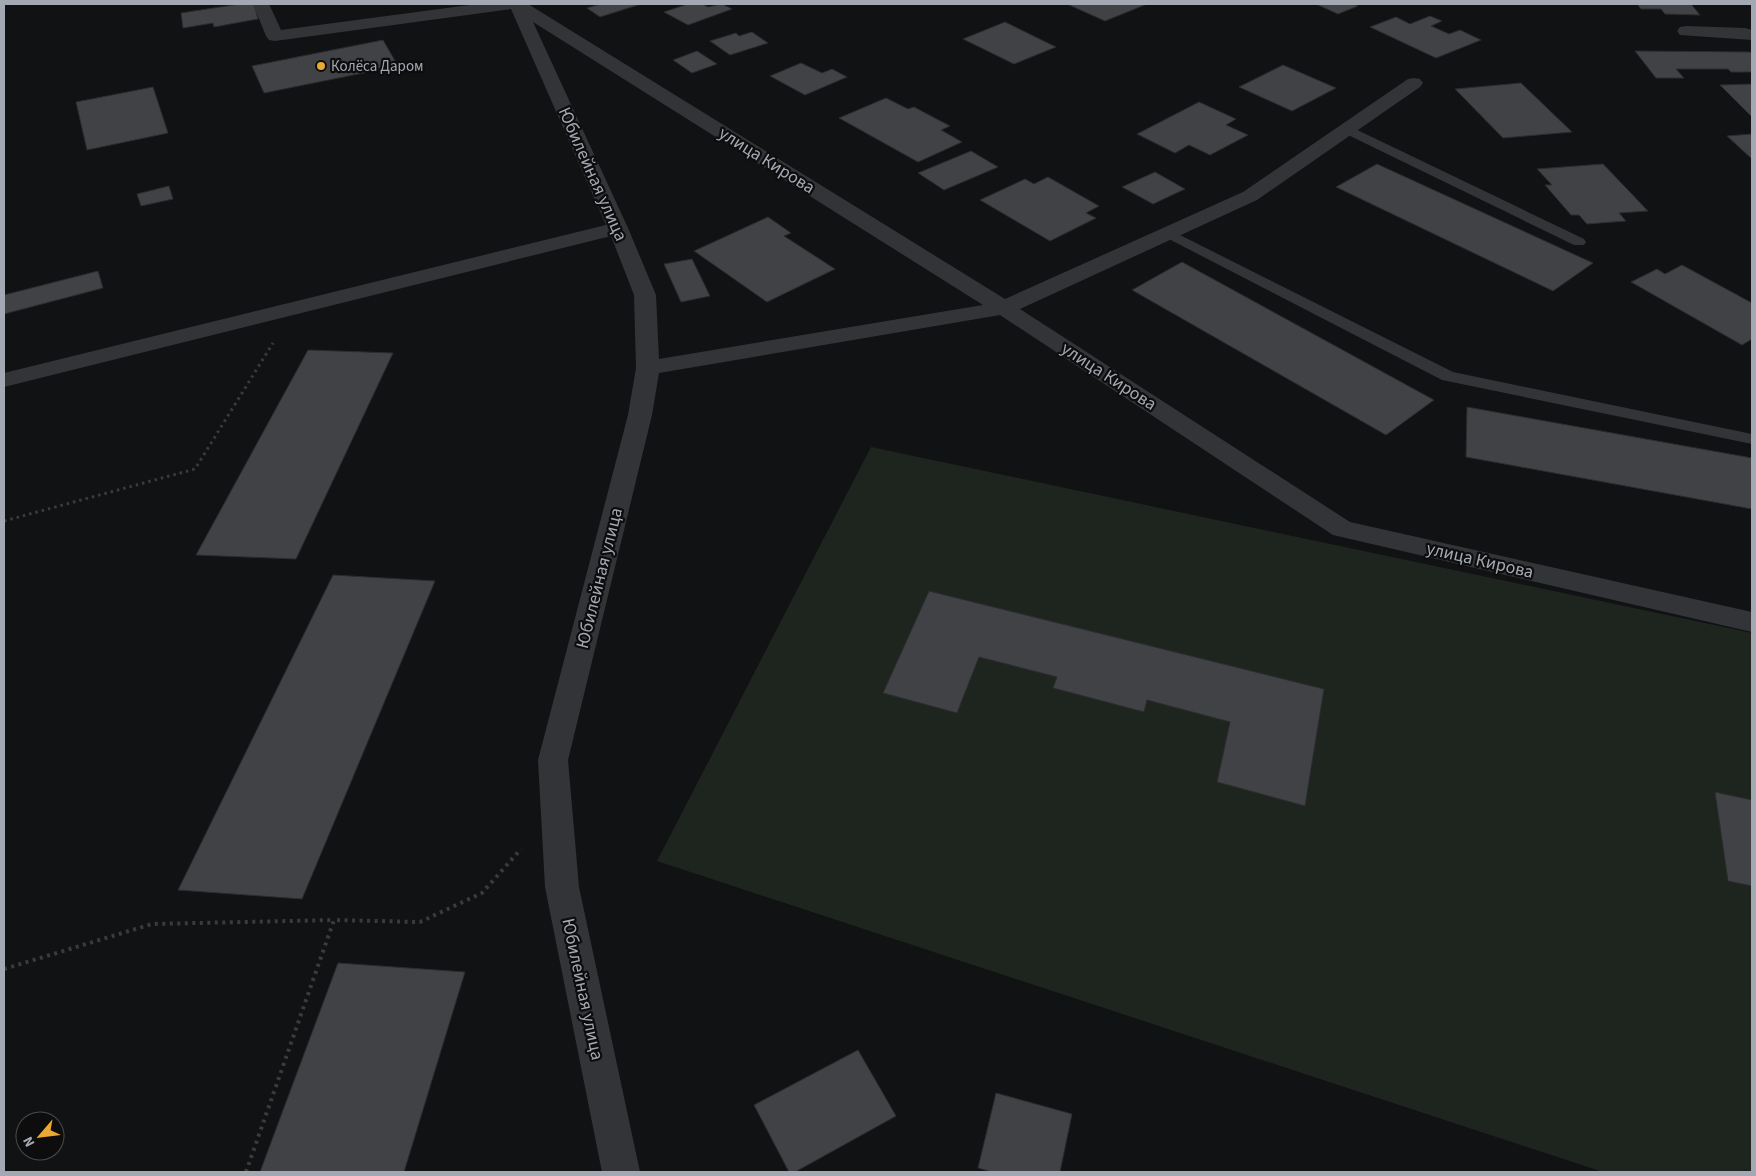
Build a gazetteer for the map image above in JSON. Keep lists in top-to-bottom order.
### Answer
{
  "streets": {
    "street": ["улица Кирова", "Юбилейная улица"]
  },
  "crossings": [
    ["улица Кирова", "Юбилейная улица"]
  ],
  "places": ["Колёса Даром"],
  "north": "bottom left"
}
